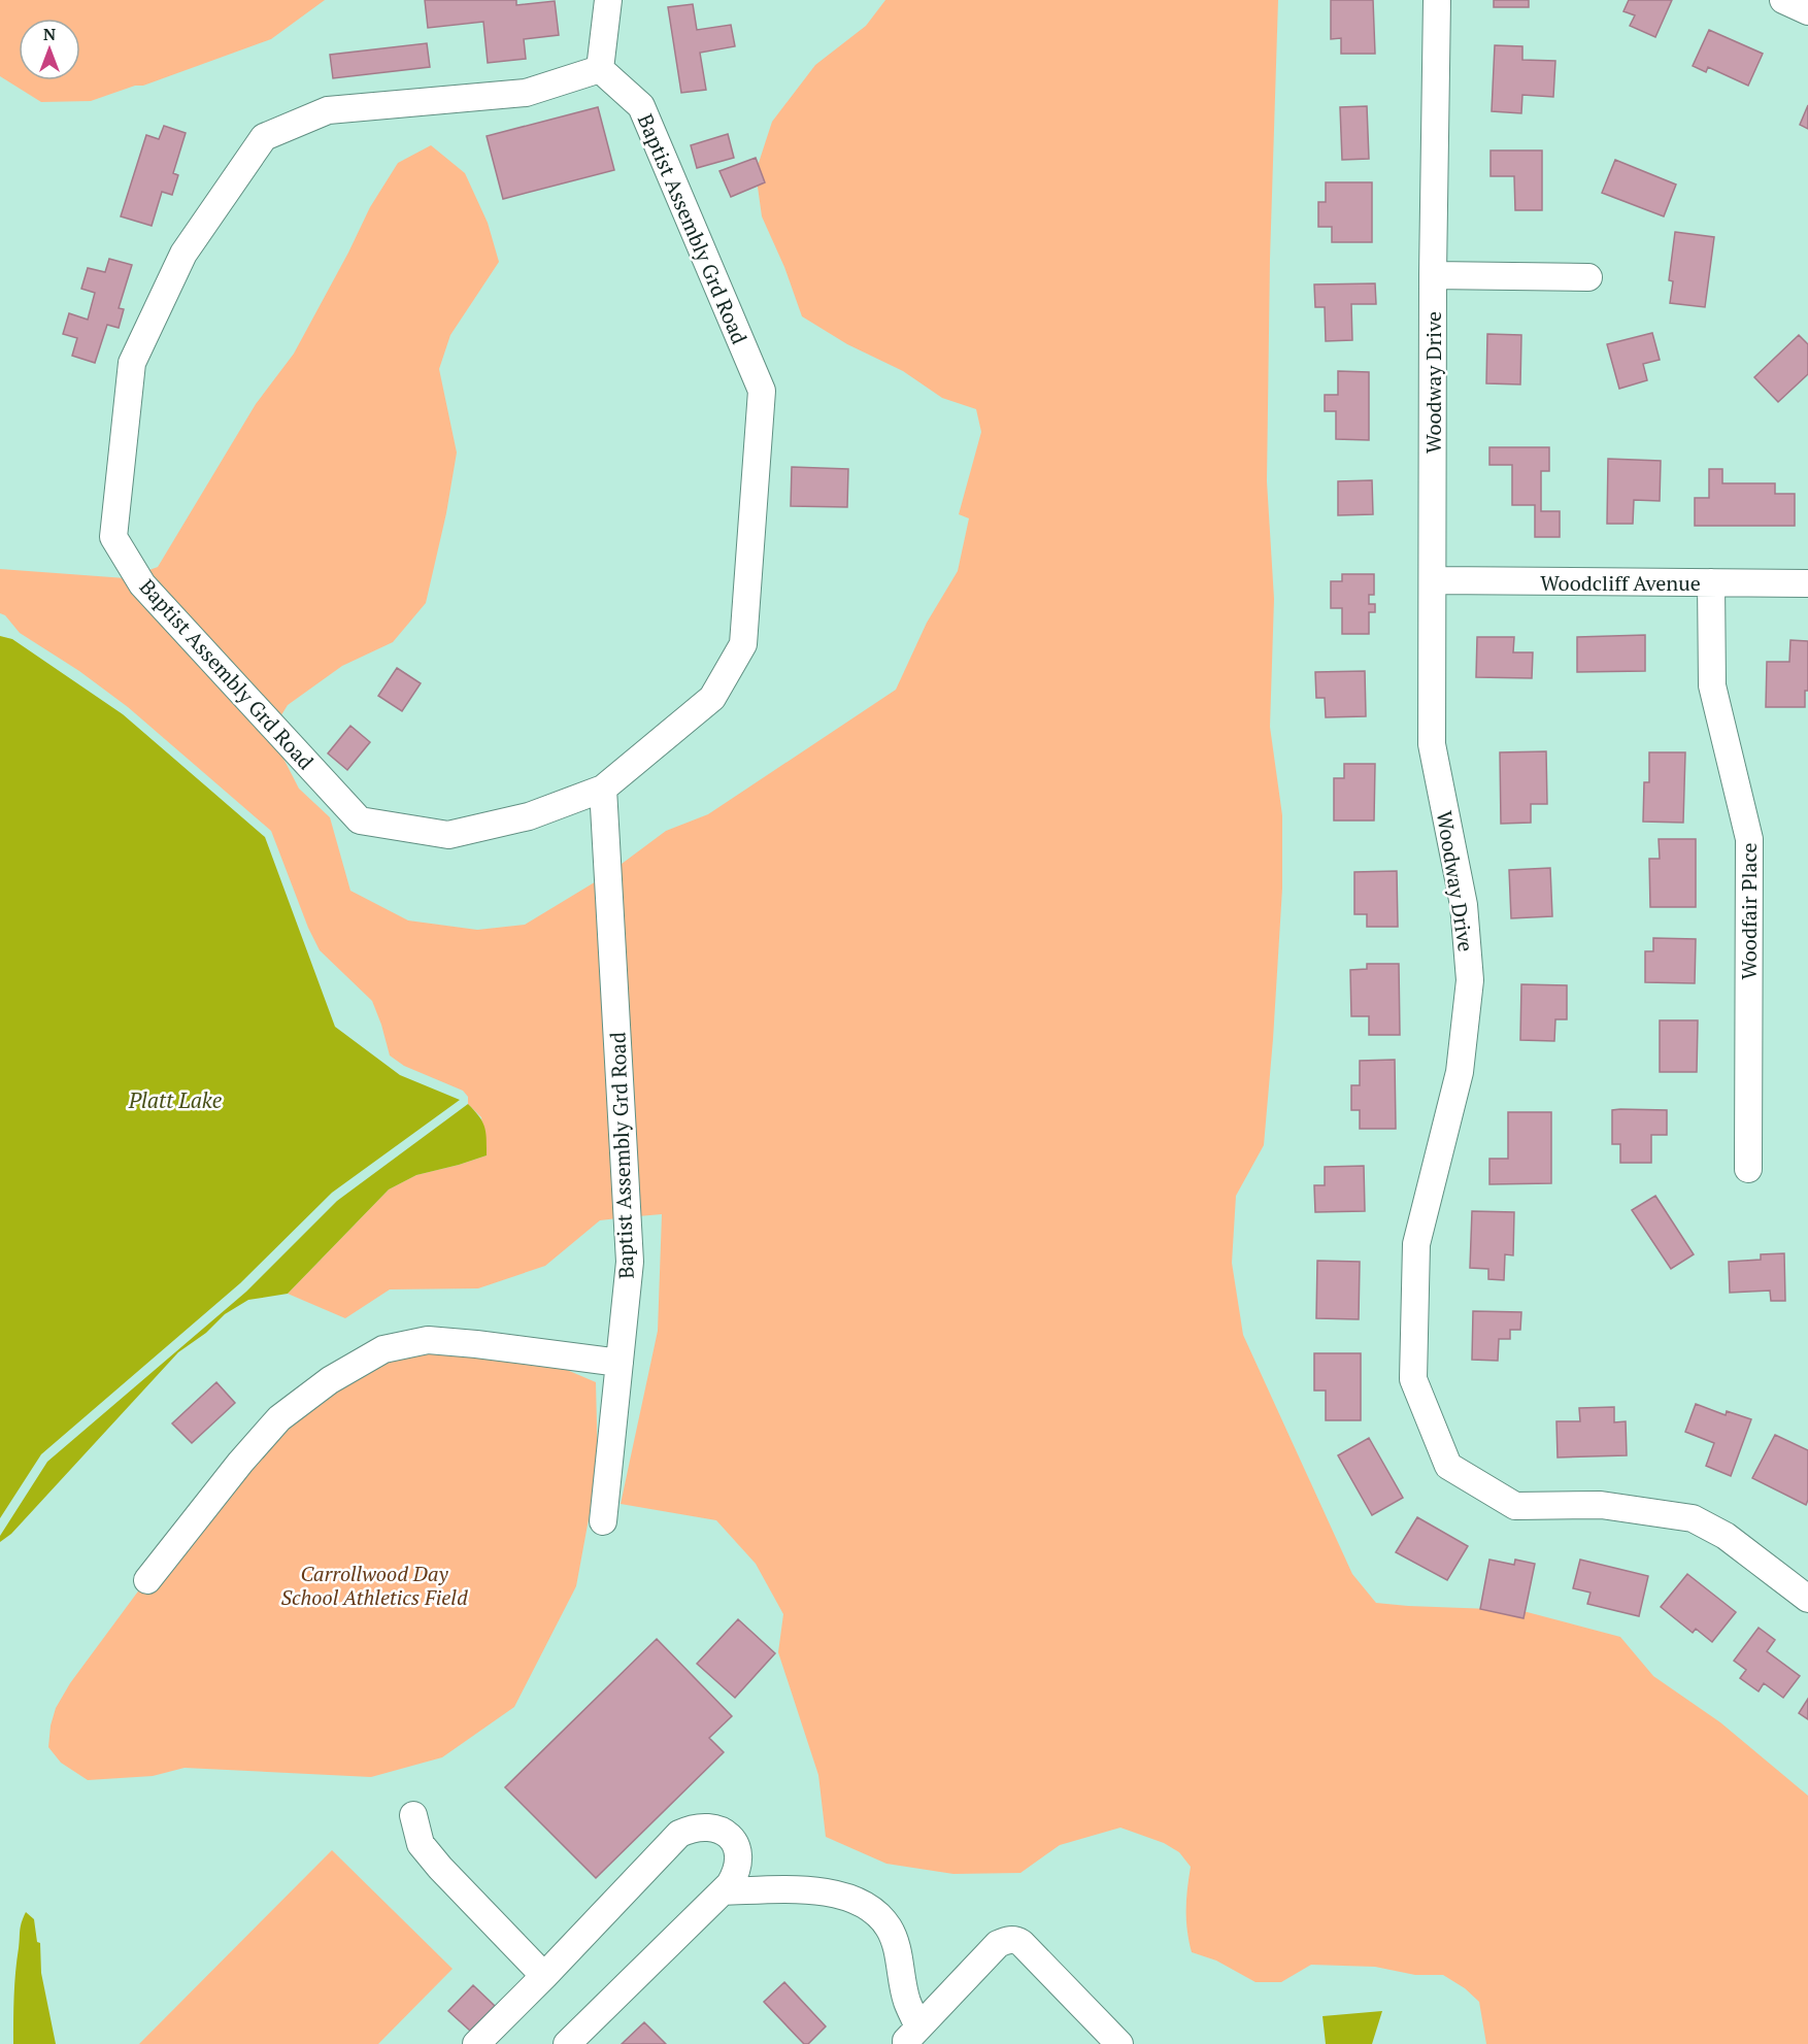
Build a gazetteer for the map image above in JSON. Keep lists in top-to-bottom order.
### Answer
{
  "streets": {
    "street": [
      "Baptist Assembly Grd Road",
      "Woodway Drive",
      "Woodcliff Avenue",
      "Woodfair Place"
    ]
  },
  "crossings": [
    ["Woodway Drive", "Woodcliff Avenue"],
    ["Woodcliff Avenue", "Woodfair Place"]
  ],
  "water": ["Platt Lake"],
  "parks": ["Carrollwood Day School Athletics Field"],
  "north": "top"
}
